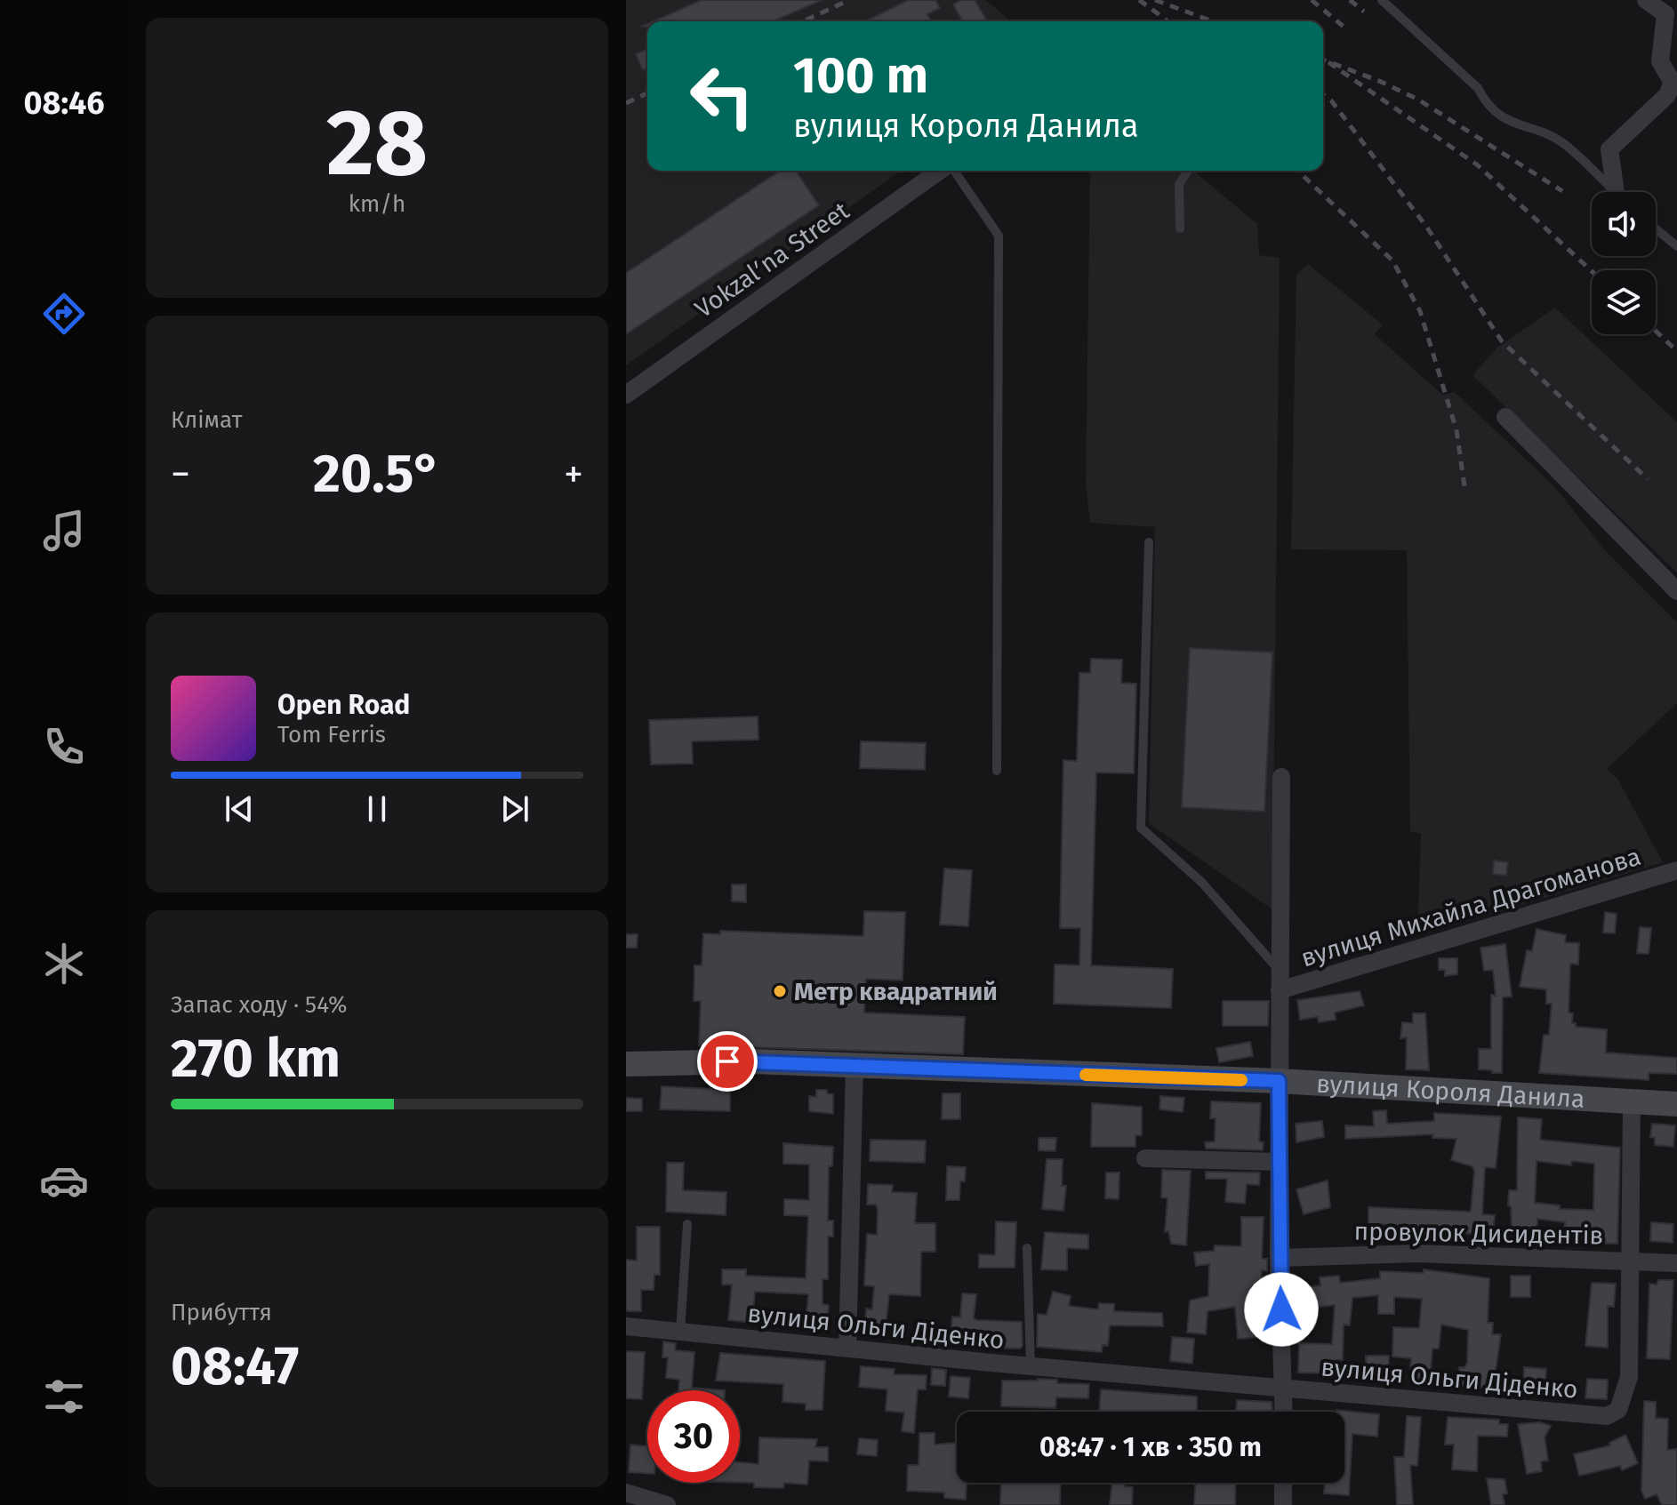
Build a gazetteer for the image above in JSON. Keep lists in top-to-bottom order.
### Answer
{
  "streets": {
    "main road": ["вулиця Короля Данила"],
    "street": [
      "Vokzalʹna Street",
      "вулиця Михайла Драгоманова",
      "провулок Дисидентів",
      "вулиця Ольги Діденко"
    ]
  },
  "crossings": [
    ["вулиця Короля Данила", "вулиця Ольги Діденко"],
    ["провулок Дисидентів", "вулиця Ольги Діденко"]
  ],
  "places": ["Метр квадратний"],
  "page": {
    "tabs": "08:46",
    "tile": [
      ["28", "km/h"],
      "Клімат",
      ["Запас ходу · 54%", "270 km"],
      ["Прибуття", "08:47"]
    ],
    "turn": ["100 m", "вулиця Короля Данила"],
    "heat": ["−", "20.5°", "+"],
    "song": ["Open Road", "Tom Ferris"],
    "limit": "30",
    "trip": "08:47 · 1 хв · 350 m"
  }
}
